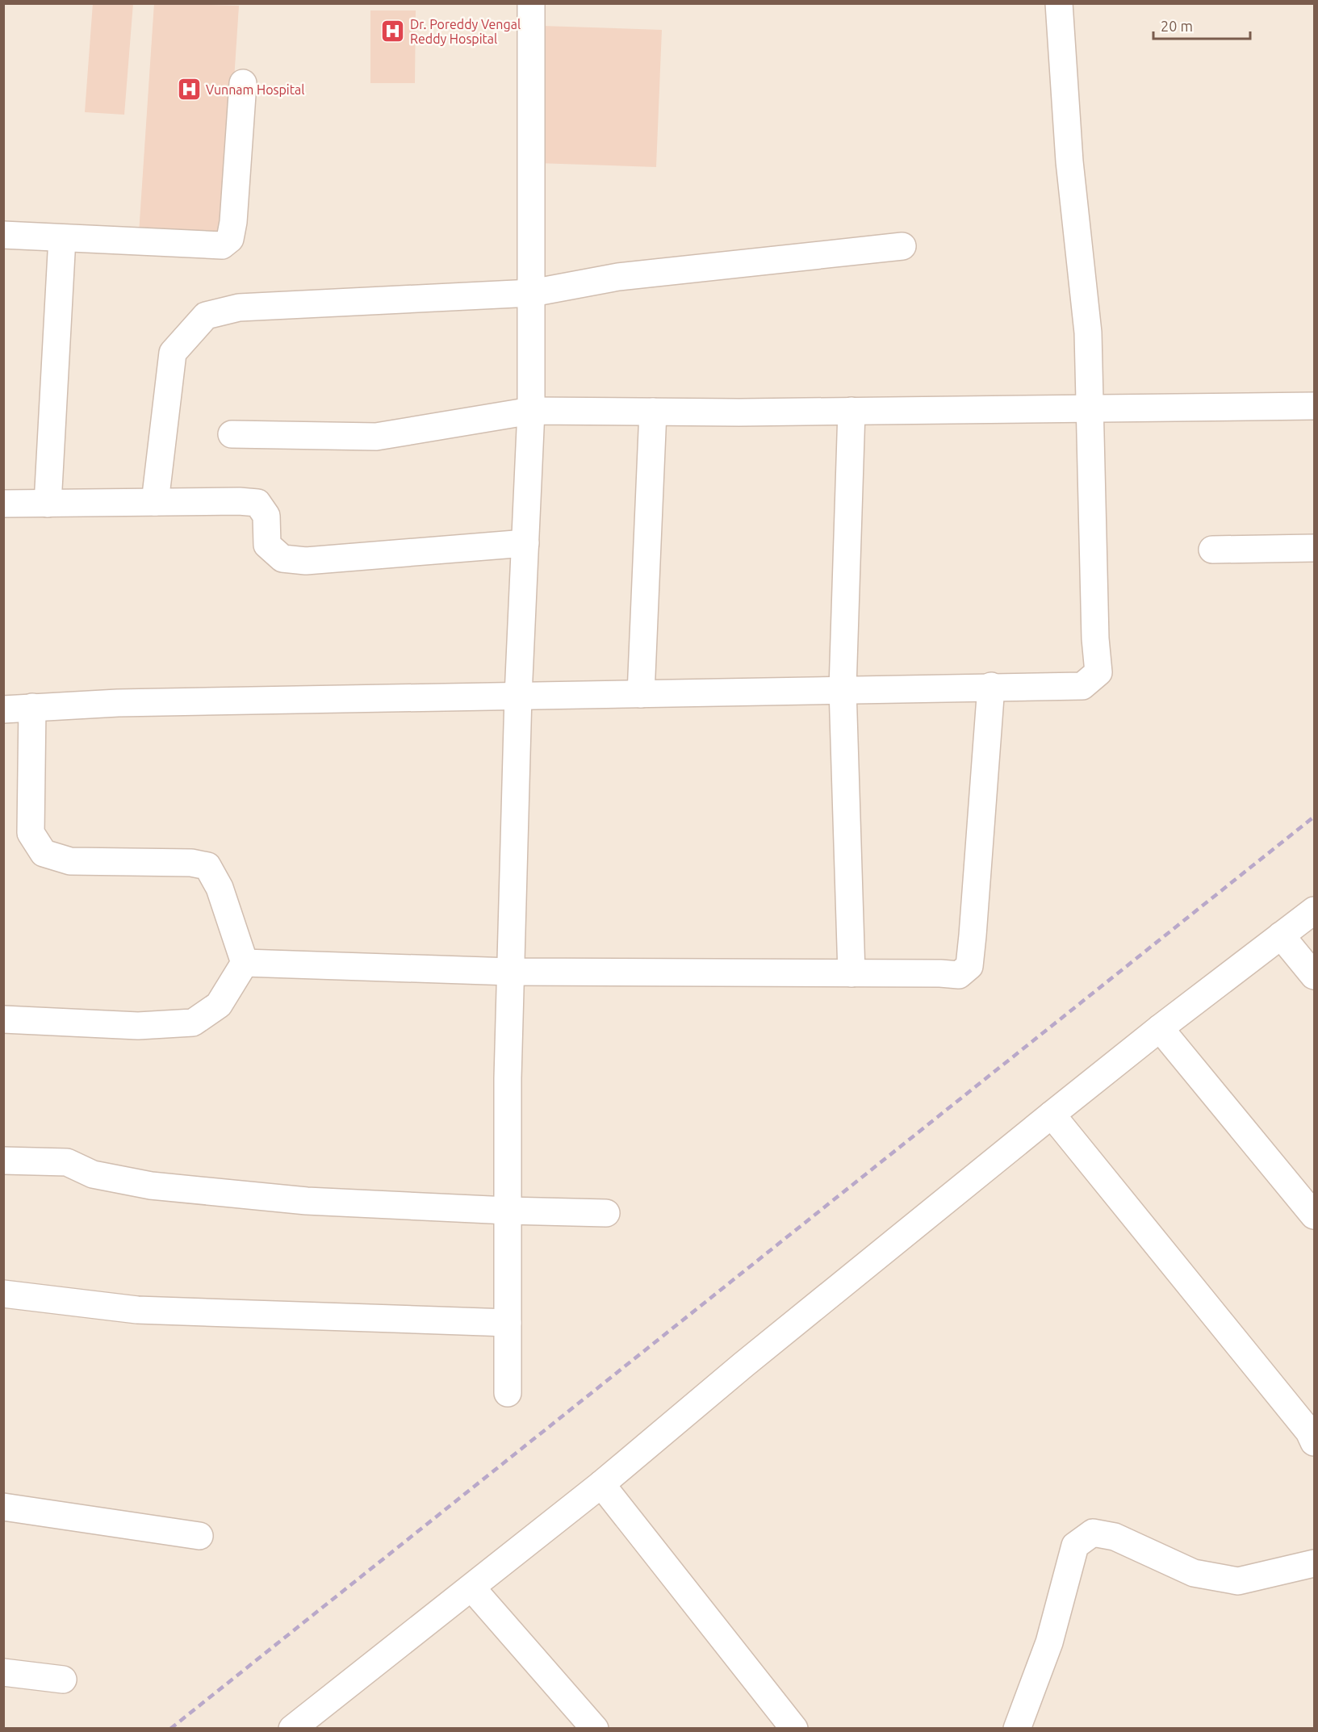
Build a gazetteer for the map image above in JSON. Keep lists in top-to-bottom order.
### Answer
{
  "places": {
    "hospital": ["Dr. Poreddy Vengal Reddy Hospital", "Vunnam Hospital"]
  },
  "scale_bar": "20 m"
}
